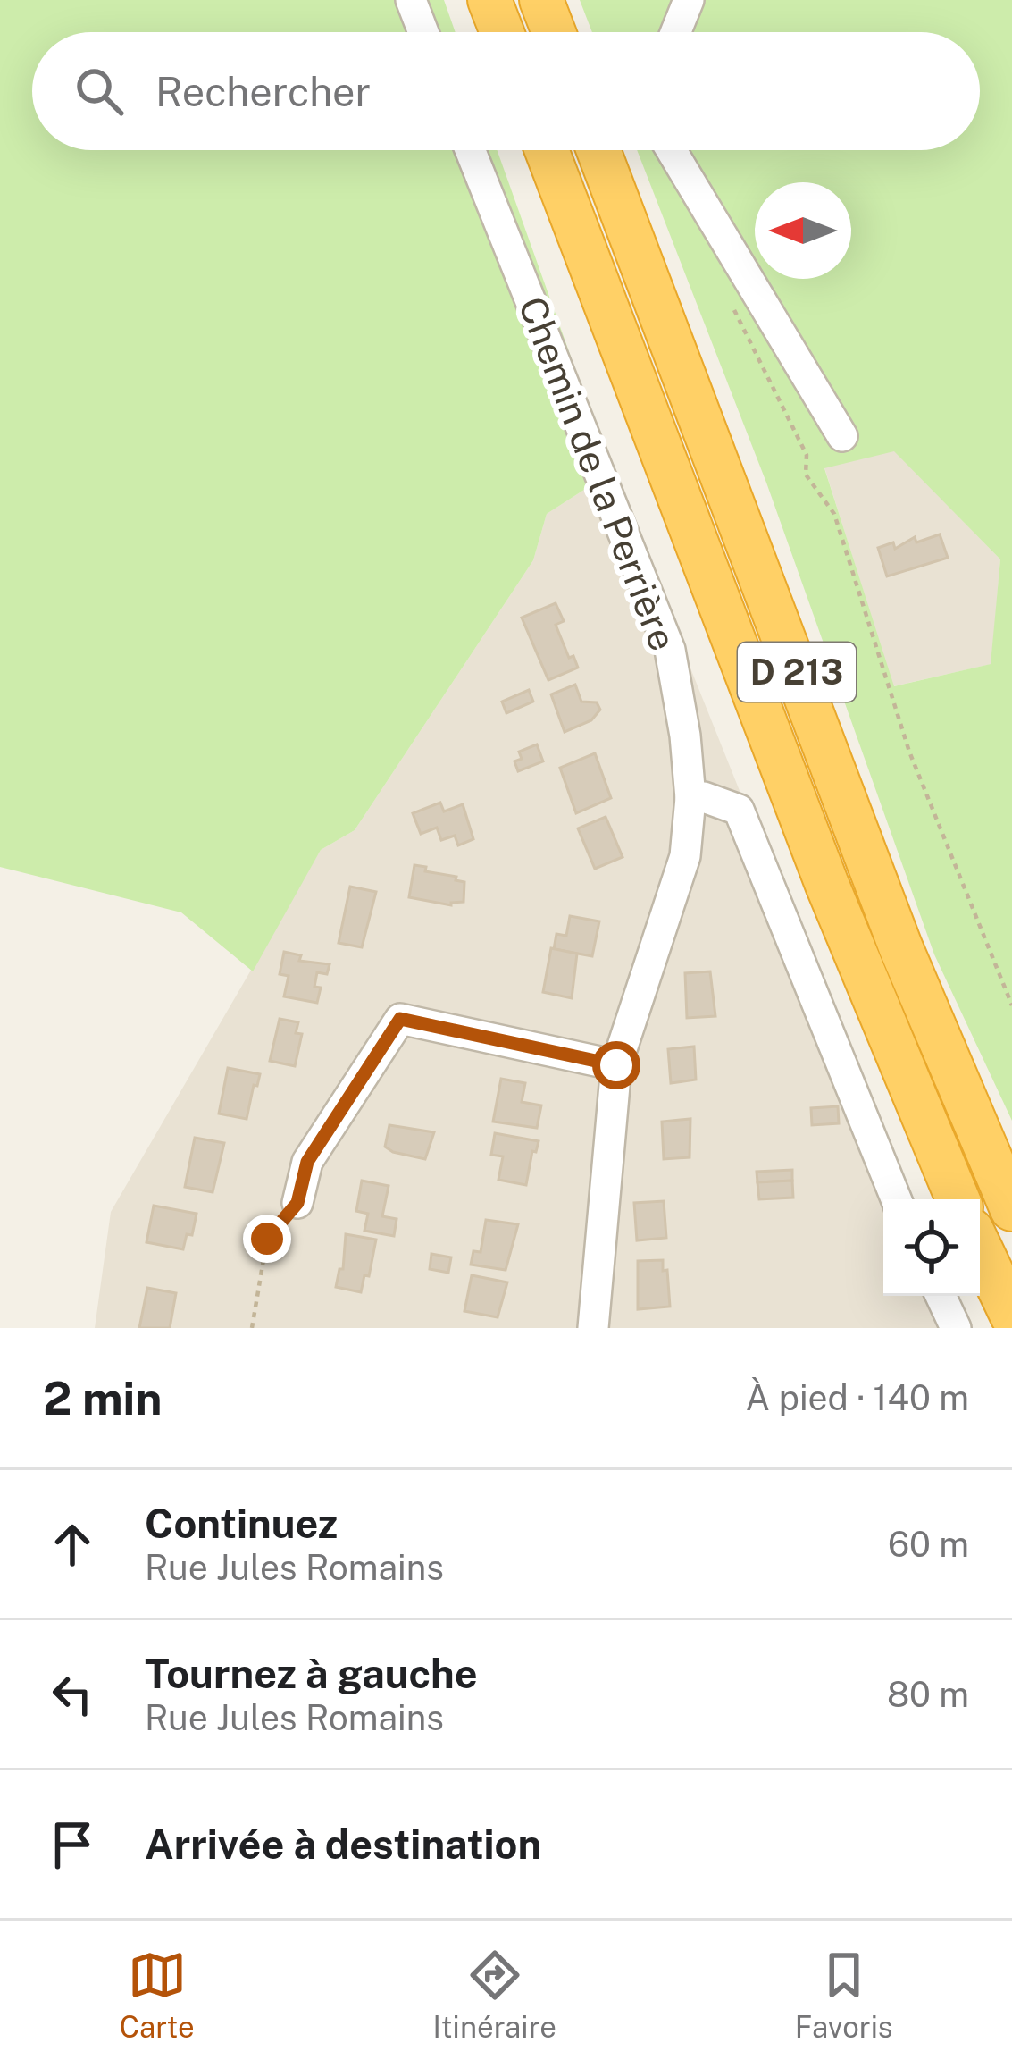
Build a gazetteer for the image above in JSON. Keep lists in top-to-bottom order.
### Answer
{
  "streets": {
    "highway": ["D 213"],
    "street": ["Chemin de la Perrière"]
  },
  "north": "left",
  "page": {
    "search": "Rechercher",
    "heading": ["2 min", "À pied · 140 m"],
    "list": [
      ["Continuez", "Rue Jules Romains", "60 m"],
      ["Tournez à gauche", "Rue Jules Romains", "80 m"],
      "Arrivée à destination"
    ],
    "nav": ["Carte", "Itinéraire", "Favoris"]
  }
}
